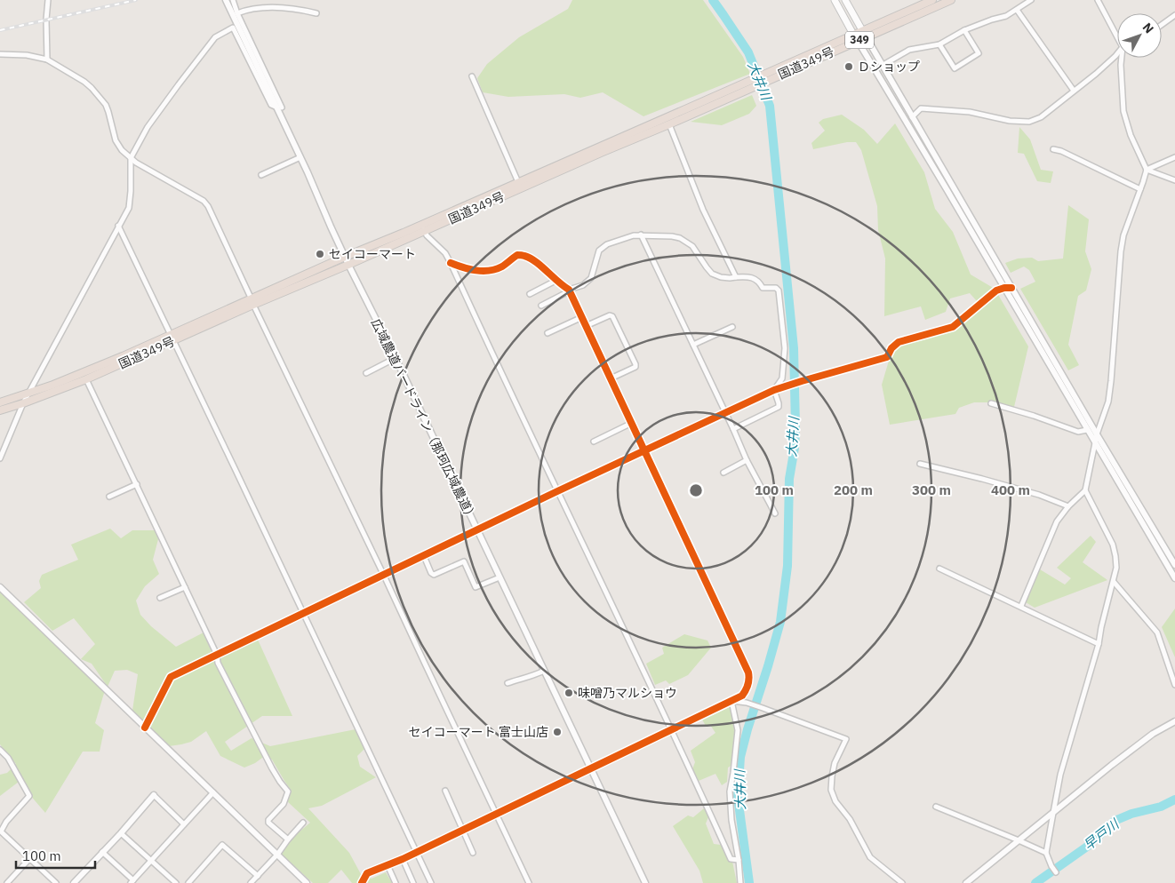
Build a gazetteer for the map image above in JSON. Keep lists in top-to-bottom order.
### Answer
{
  "streets": {
    "highway": ["349", "国道349号"],
    "street": ["広域農道バードライン（那珂広域農道）"]
  },
  "crossings": [
    ["国道349号", "広域農道バードライン（那珂広域農道）"]
  ],
  "water": ["大井川", "早戸川"],
  "places": [
    "Ｄショップ",
    "セイコーマート",
    "味噌乃マルショウ",
    "セイコーマート 富士山店"
  ],
  "scale_bar": "100 m",
  "north": "top right",
  "rings": [
    "100 m",
    "200 m",
    "300 m",
    "400 m"
  ]
}
